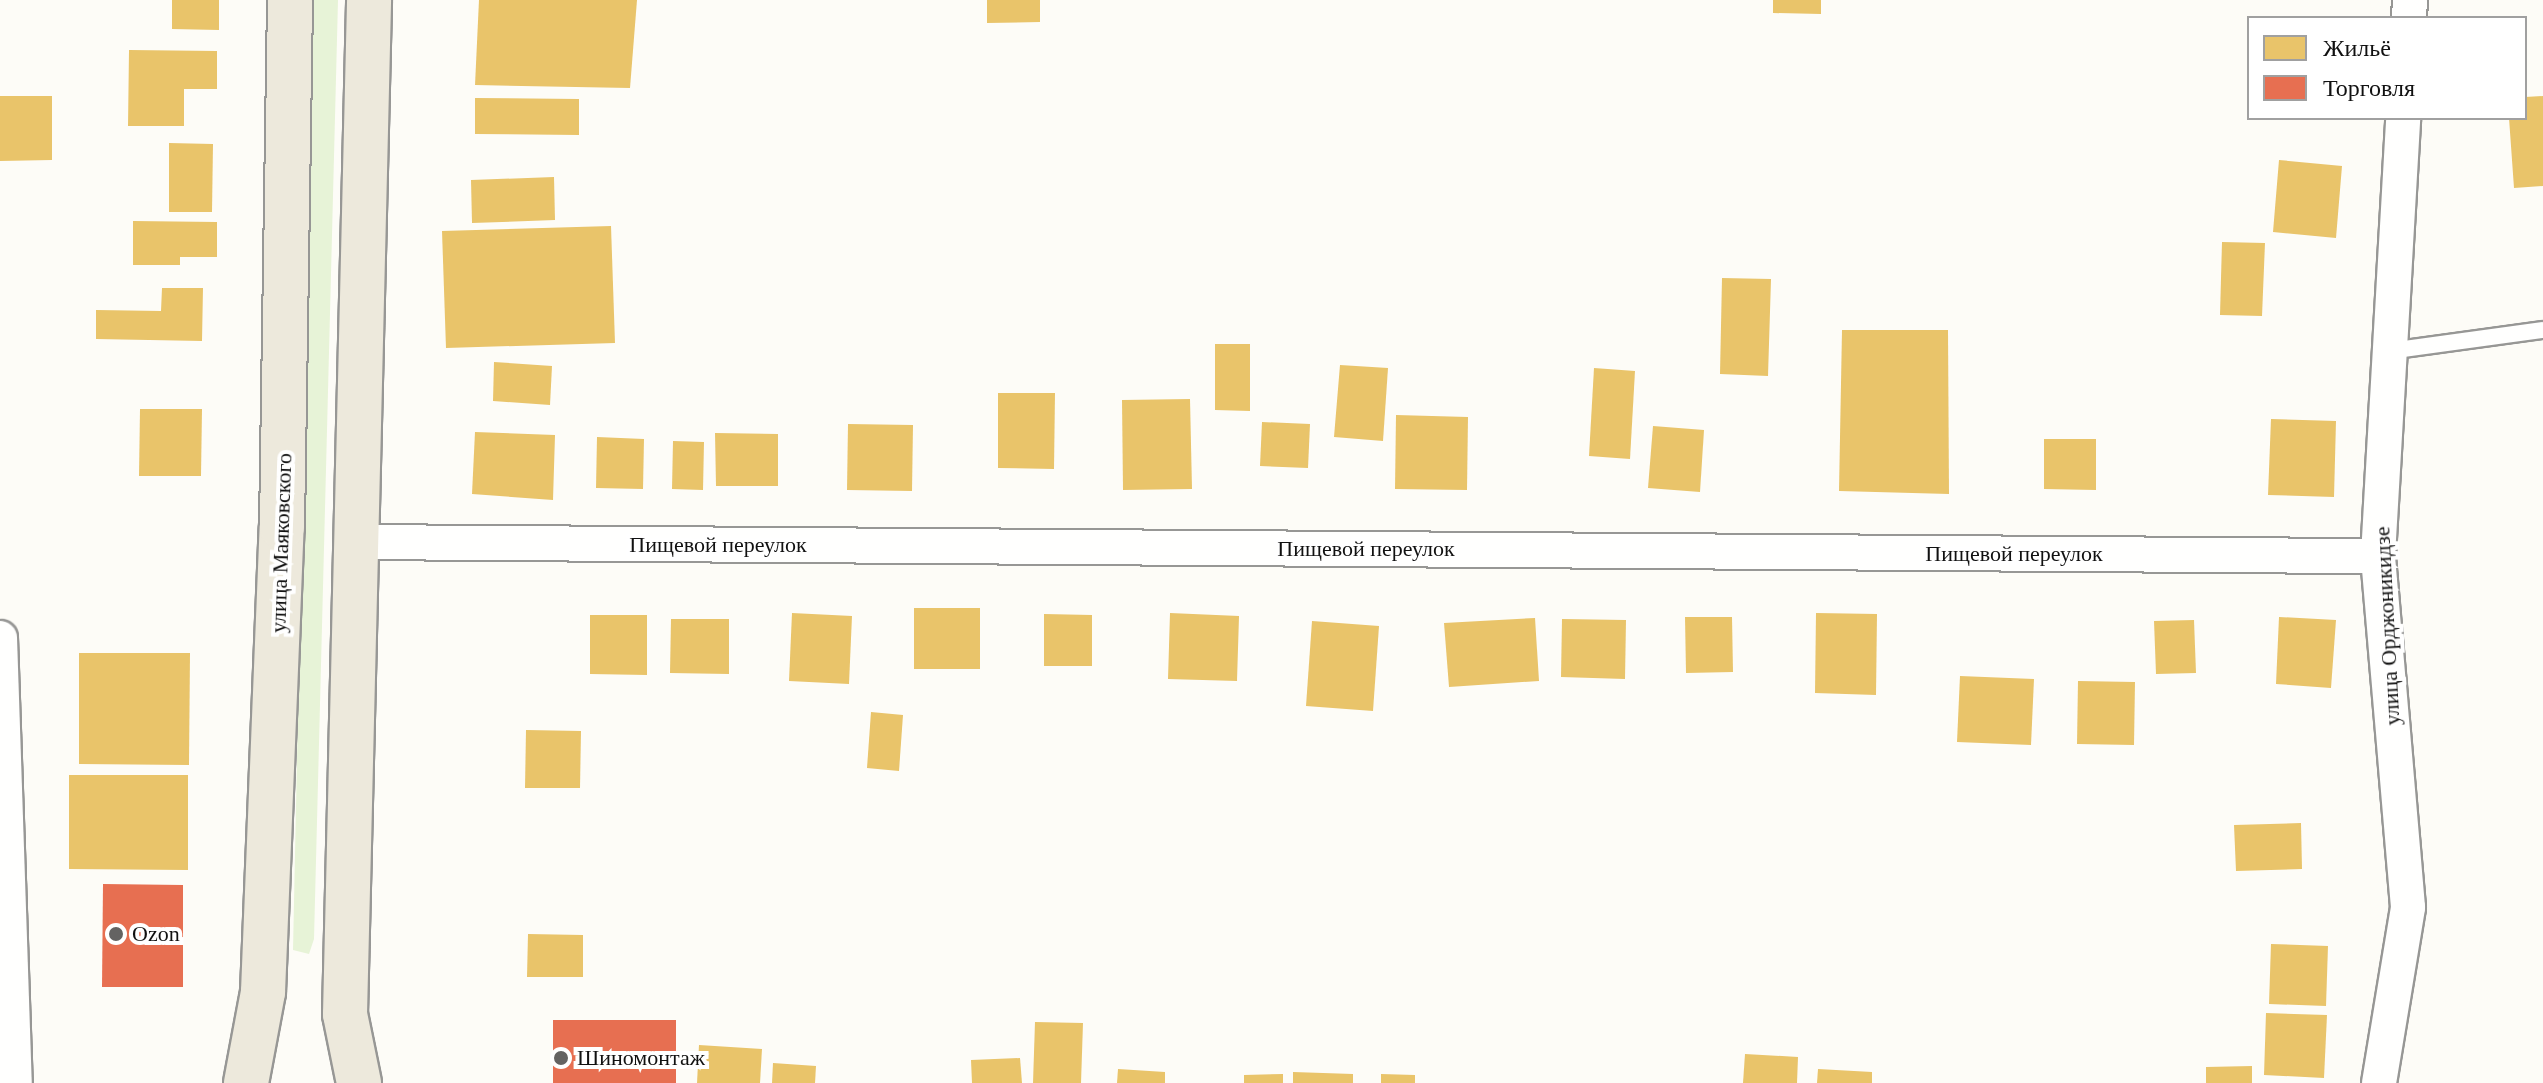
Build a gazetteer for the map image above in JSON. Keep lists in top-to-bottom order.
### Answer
{
  "streets": {
    "main road": ["улица Маяковского"],
    "street": ["Пищевой переулок", "улица Орджоникидзе"]
  },
  "crossings": [
    ["Пищевой переулок", "улица Орджоникидзе"]
  ],
  "places": ["Ozon", "Шиномонтаж"],
  "legend": ["Жильё", "Торговля"]
}
